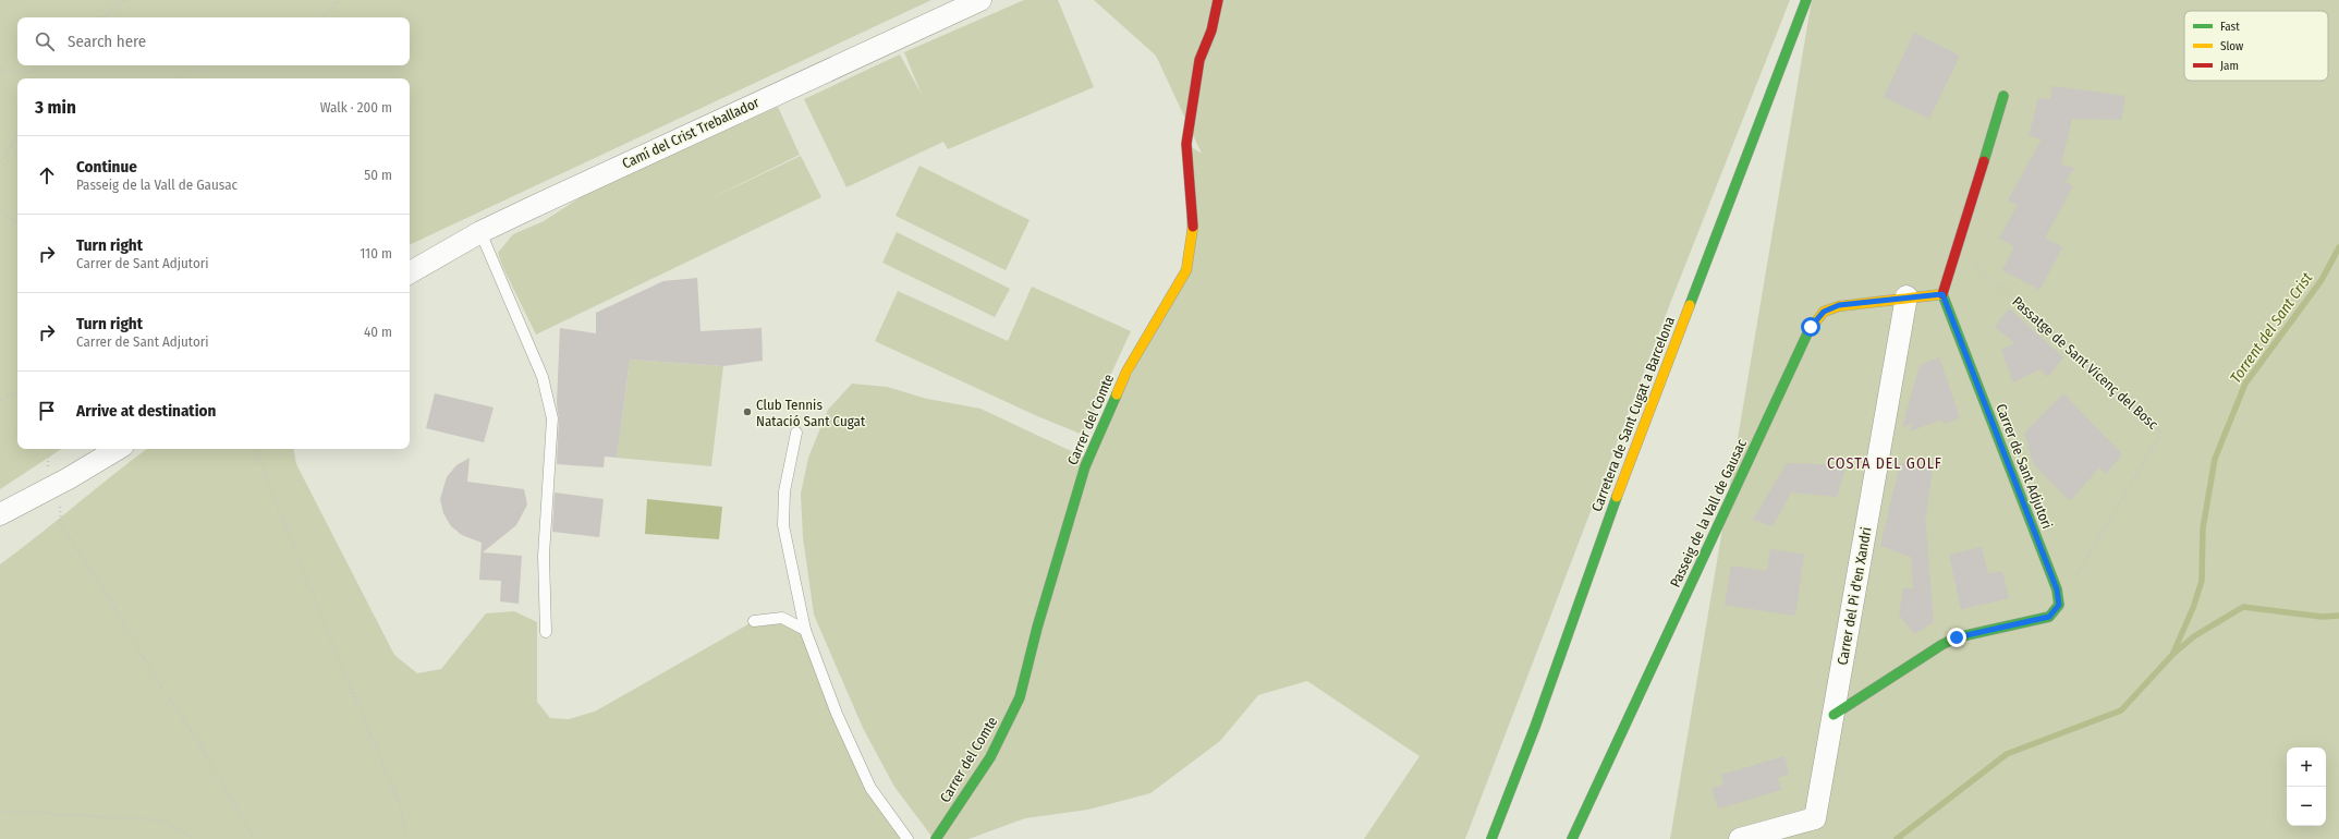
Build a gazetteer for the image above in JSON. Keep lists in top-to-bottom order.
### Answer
{
  "streets": {
    "street": [
      "Camí del Crist Treballador",
      "Carretera de Sant Cugat a Barcelona",
      "Carrer del Comte",
      "Carrer de Sant Adjutori",
      "Passeig de la Vall de Gausac",
      "Carrer del Pi d'en Xandri"
    ],
    "path": ["Passatge de Sant Vicenç del Bosc"]
  },
  "crossings": [
    ["Passatge de Sant Vicenç del Bosc", "Carrer de Sant Adjutori"],
    ["Carrer de Sant Adjutori", "Passeig de la Vall de Gausac"],
    ["Passeig de la Vall de Gausac", "Carrer del Pi d'en Xandri"]
  ],
  "districts": ["COSTA DEL GOLF"],
  "water": ["Torrent del Sant Crist"],
  "places": ["Club Tennis Natació Sant Cugat"],
  "legend": ["Fast", "Slow", "Jam"],
  "page": {
    "search": "Search here",
    "heading": ["3 min", "Walk · 200 m"],
    "list": [
      ["Continue", "Passeig de la Vall de Gausac", "50 m"],
      ["Turn right", "Carrer de Sant Adjutori", "110 m"],
      ["Turn right", "Carrer de Sant Adjutori", "40 m"],
      "Arrive at destination"
    ],
    "map_buttons": ["+", "−"]
  }
}
